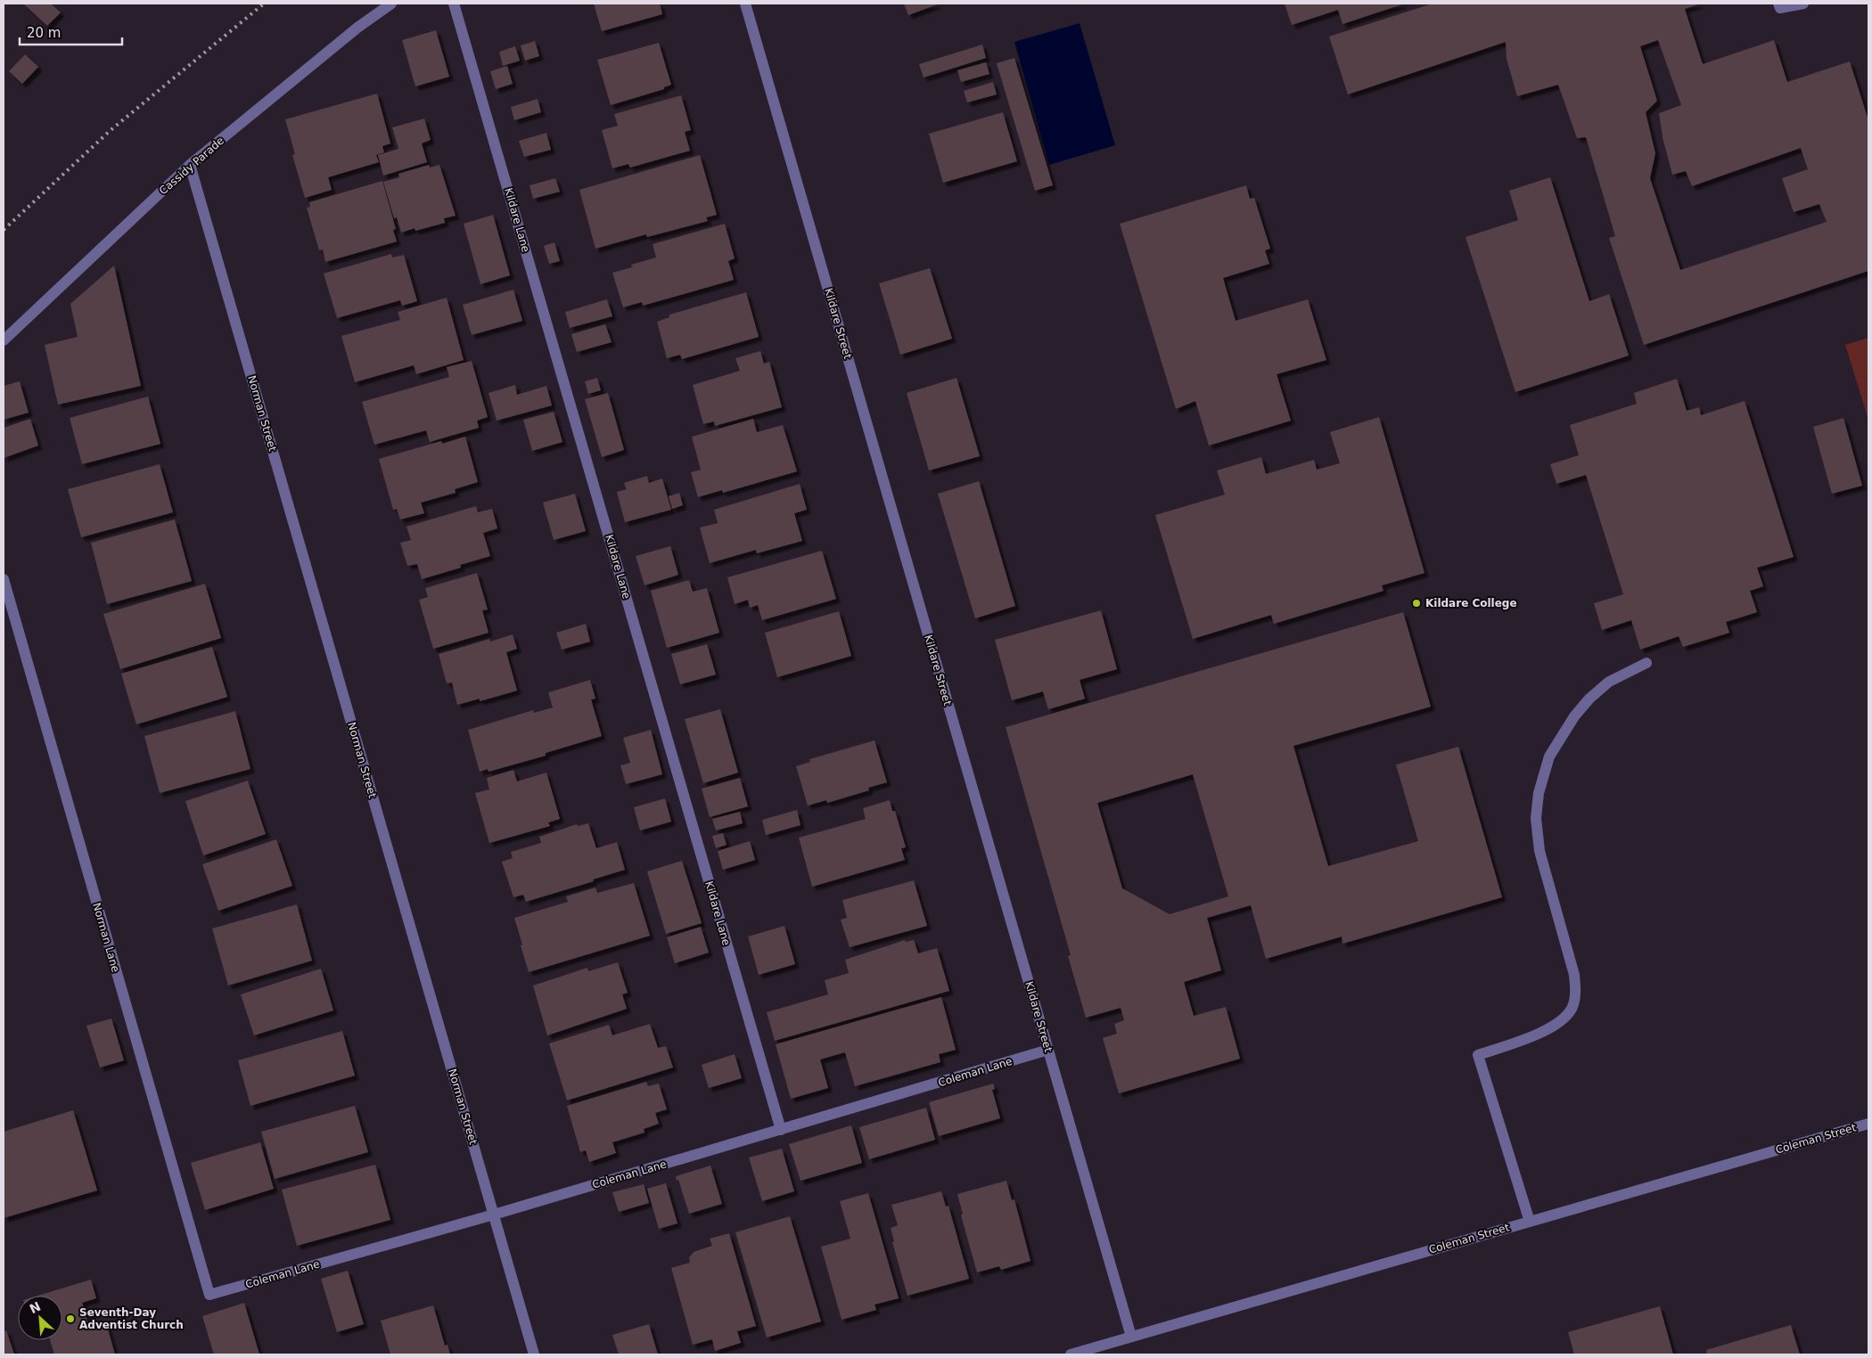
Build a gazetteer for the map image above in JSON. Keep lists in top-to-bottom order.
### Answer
{
  "streets": {
    "street": [
      "Cassidy Parade",
      "Kildare Lane",
      "Kildare Street",
      "Norman Street",
      "Norman Lane",
      "Coleman Lane",
      "Coleman Street"
    ]
  },
  "crossings": [
    ["Cassidy Parade", "Norman Street"],
    ["Kildare Lane", "Coleman Lane"],
    ["Kildare Street", "Coleman Lane"],
    ["Kildare Street", "Coleman Street"],
    ["Norman Street", "Coleman Lane"],
    ["Norman Lane", "Coleman Lane"]
  ],
  "places": ["Kildare College", "Seventh-Day Adventist Church"],
  "scale_bar": "20 m",
  "north": "top left"
}
